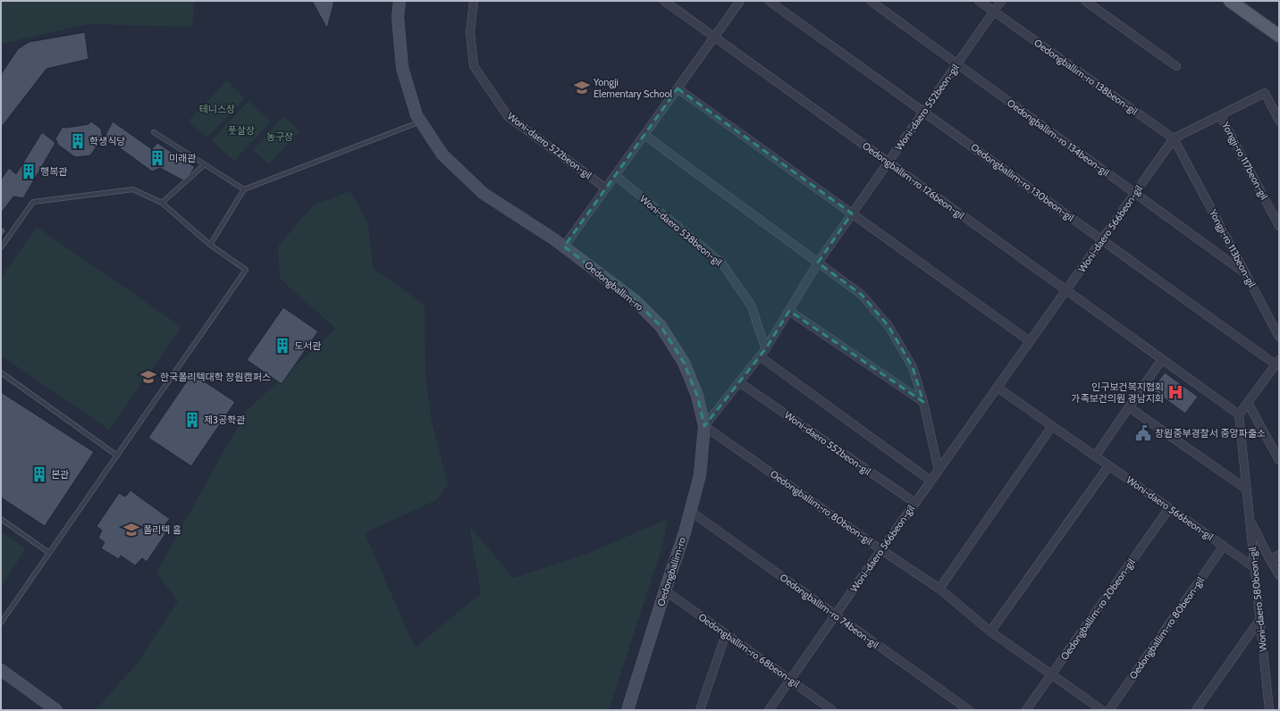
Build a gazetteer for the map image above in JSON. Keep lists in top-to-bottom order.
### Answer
{
  "streets": {
    "main road": ["Oedongballim-ro"],
    "street": [
      "Oedongballim-ro 138beon-gil",
      "Woni-daero 552beon-gil",
      "Oedongballim-ro 134beon-gil",
      "Woni-daero 522beon-gil",
      "Yongji-ro 117beon-gil",
      "Oedongballim-ro 126beon-gil",
      "Oedongballim-ro 130beon-gil",
      "Woni-daero 566beon-gil",
      "Woni-daero 538beon-gil",
      "Yongji-ro 113beon-gil",
      "Oedongballim-ro 80beon-gil",
      "Woni-daero 580beon-gil",
      "Oedongballim-ro 20beon-gil",
      "Oedongballim-ro 74beon-gil",
      "Oedongballim-ro 68beon-gil"
    ]
  },
  "crossings": [
    ["Oedongballim-ro 138beon-gil", "Woni-daero 552beon-gil"],
    ["Oedongballim-ro 138beon-gil", "Woni-daero 566beon-gil"],
    ["Oedongballim-ro 138beon-gil", "Yongji-ro 113beon-gil"],
    ["Woni-daero 552beon-gil", "Oedongballim-ro 134beon-gil"],
    ["Woni-daero 552beon-gil", "Oedongballim-ro 126beon-gil"],
    ["Woni-daero 552beon-gil", "Oedongballim-ro 130beon-gil"],
    ["Woni-daero 552beon-gil", "Woni-daero 566beon-gil"],
    ["Woni-daero 552beon-gil", "Woni-daero 538beon-gil"],
    ["Woni-daero 552beon-gil", "Oedongballim-ro"],
    ["Woni-daero 552beon-gil", "Oedongballim-ro 80beon-gil"],
    ["Oedongballim-ro 134beon-gil", "Woni-daero 566beon-gil"],
    ["Oedongballim-ro 134beon-gil", "Yongji-ro 113beon-gil"],
    ["Oedongballim-ro 126beon-gil", "Woni-daero 566beon-gil"],
    ["Oedongballim-ro 126beon-gil", "Woni-daero 580beon-gil"],
    ["Oedongballim-ro 130beon-gil", "Woni-daero 566beon-gil"],
    ["Woni-daero 566beon-gil", "Oedongballim-ro 80beon-gil"],
    ["Woni-daero 566beon-gil", "Woni-daero 580beon-gil"],
    ["Woni-daero 566beon-gil", "Oedongballim-ro 20beon-gil"],
    ["Woni-daero 566beon-gil", "Oedongballim-ro 74beon-gil"],
    ["Woni-daero 566beon-gil", "Oedongballim-ro 68beon-gil"],
    ["Oedongballim-ro", "Oedongballim-ro 80beon-gil"],
    ["Oedongballim-ro", "Oedongballim-ro 74beon-gil"],
    ["Oedongballim-ro", "Oedongballim-ro 68beon-gil"],
    ["Oedongballim-ro 80beon-gil", "Oedongballim-ro 20beon-gil"]
  ],
  "parks": ["테니스장", "풋살장", "농구장"],
  "places": {
    "school or university": ["Yongji Elementary School", "한국폴리텍대학 창원캠퍼스", "폴리텍 홀"],
    "building": [
      "학생식당",
      "미래관",
      "행복관",
      "도서관",
      "제3공학관",
      "본관"
    ],
    "hospital": ["인구보건복지협회 가족보건의원 경남지회"],
    "public building": ["창원중부경찰서 중앙파출소"]
  }
}
